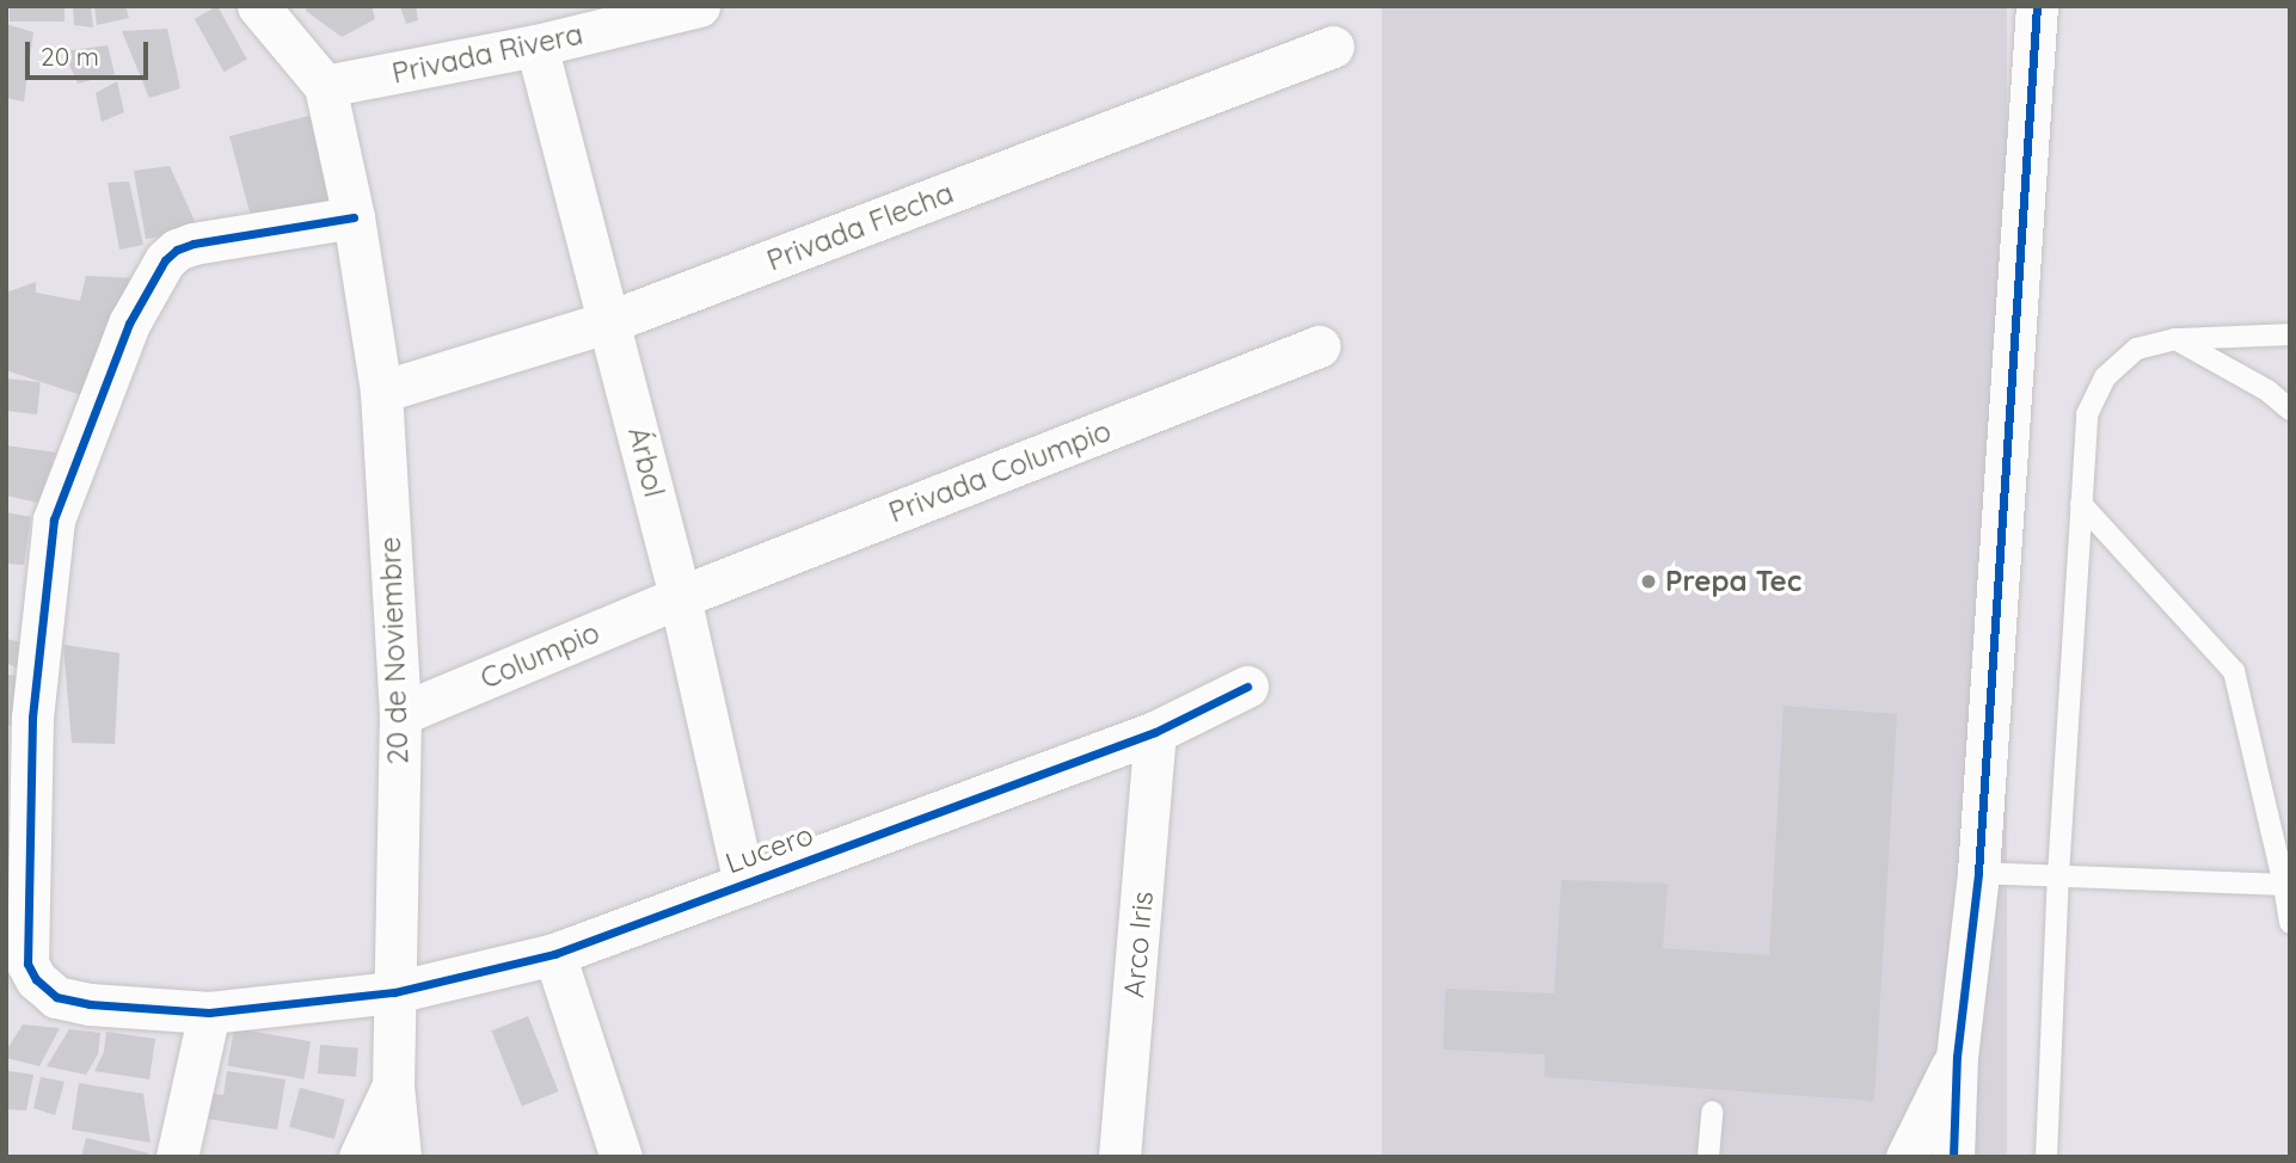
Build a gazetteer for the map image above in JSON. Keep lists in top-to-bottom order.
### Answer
{
  "streets": {
    "street": [
      "Privada Rivera",
      "Privada Flecha",
      "Árbol",
      "Privada Columpio",
      "20 de Noviembre",
      "Columpio",
      "Lucero",
      "Arco Iris"
    ]
  },
  "crossings": [
    ["Privada Rivera", "Árbol"],
    ["Privada Rivera", "20 de Noviembre"],
    ["Privada Flecha", "Árbol"],
    ["Privada Flecha", "20 de Noviembre"],
    ["Árbol", "Privada Columpio"],
    ["Árbol", "Columpio"],
    ["Árbol", "Lucero"],
    ["Privada Columpio", "Columpio"],
    ["20 de Noviembre", "Columpio"],
    ["20 de Noviembre", "Lucero"],
    ["Lucero", "Arco Iris"]
  ],
  "places": ["Prepa Tec"],
  "scale_bar": "20 m"
}
